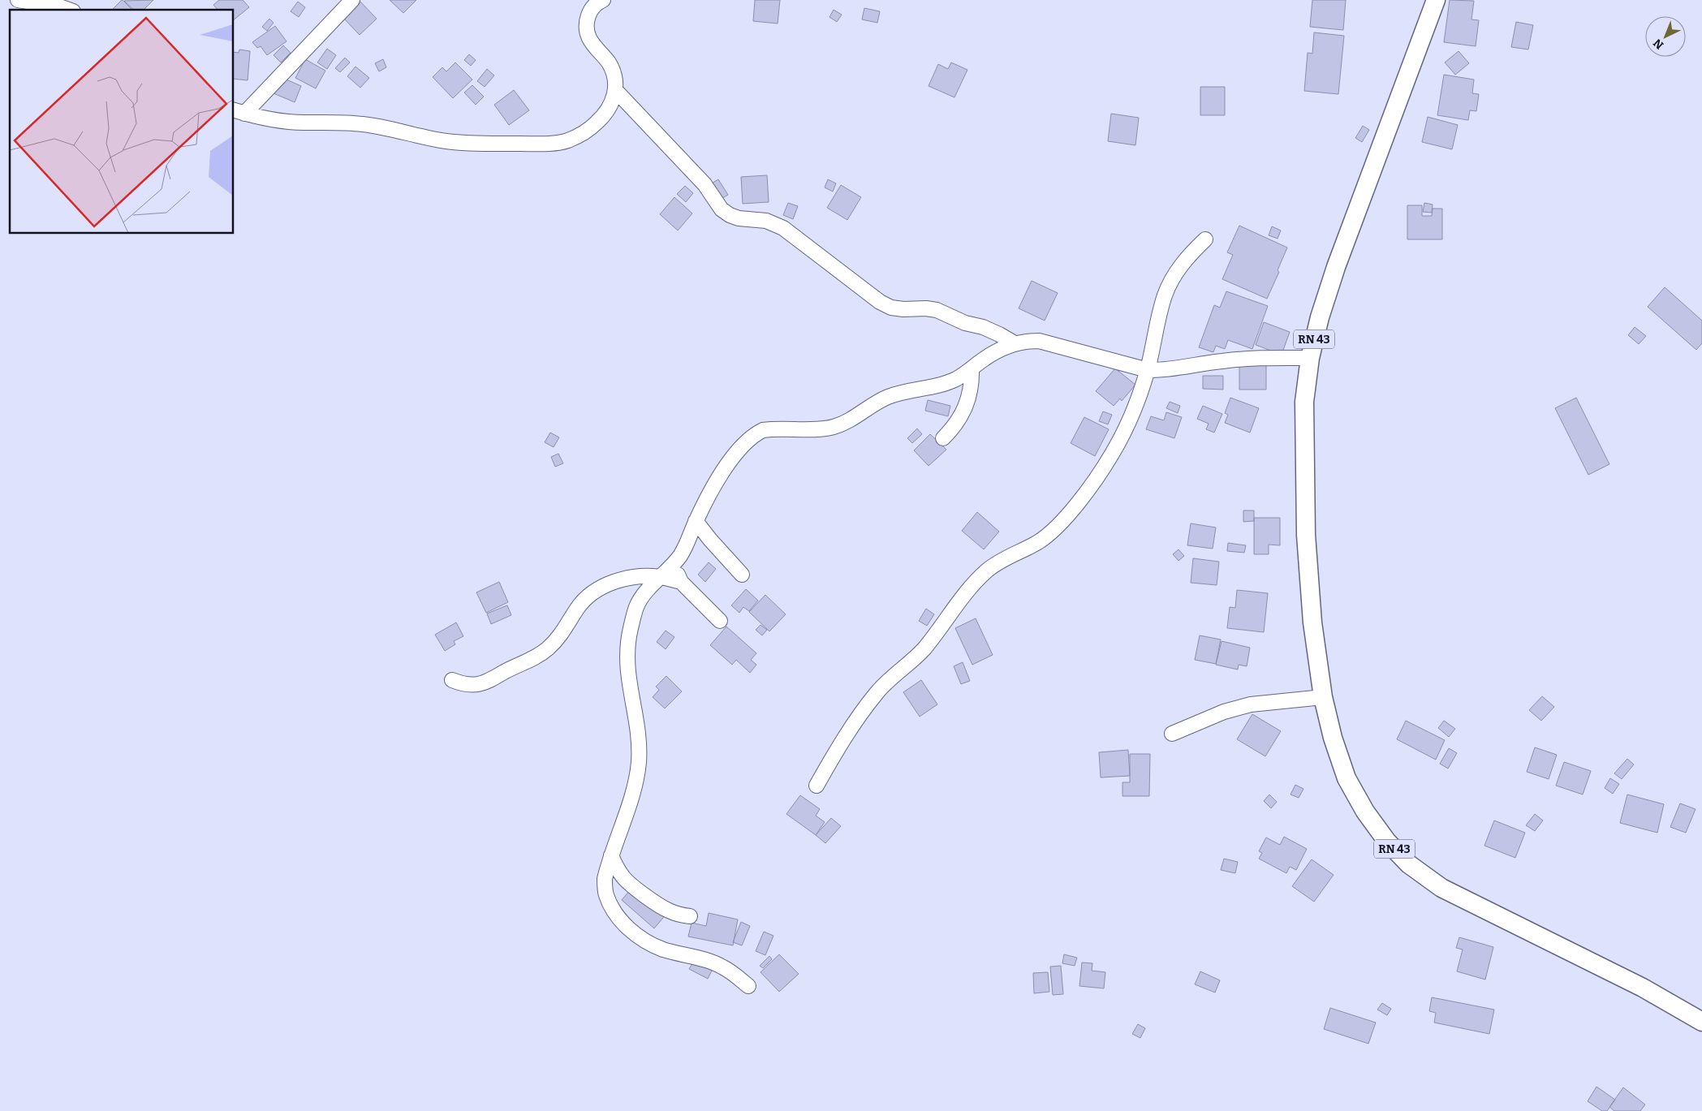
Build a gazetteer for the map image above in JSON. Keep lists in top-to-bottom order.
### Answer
{
  "streets": {
    "main road": ["RN 43"]
  },
  "north": "bottom left"
}
